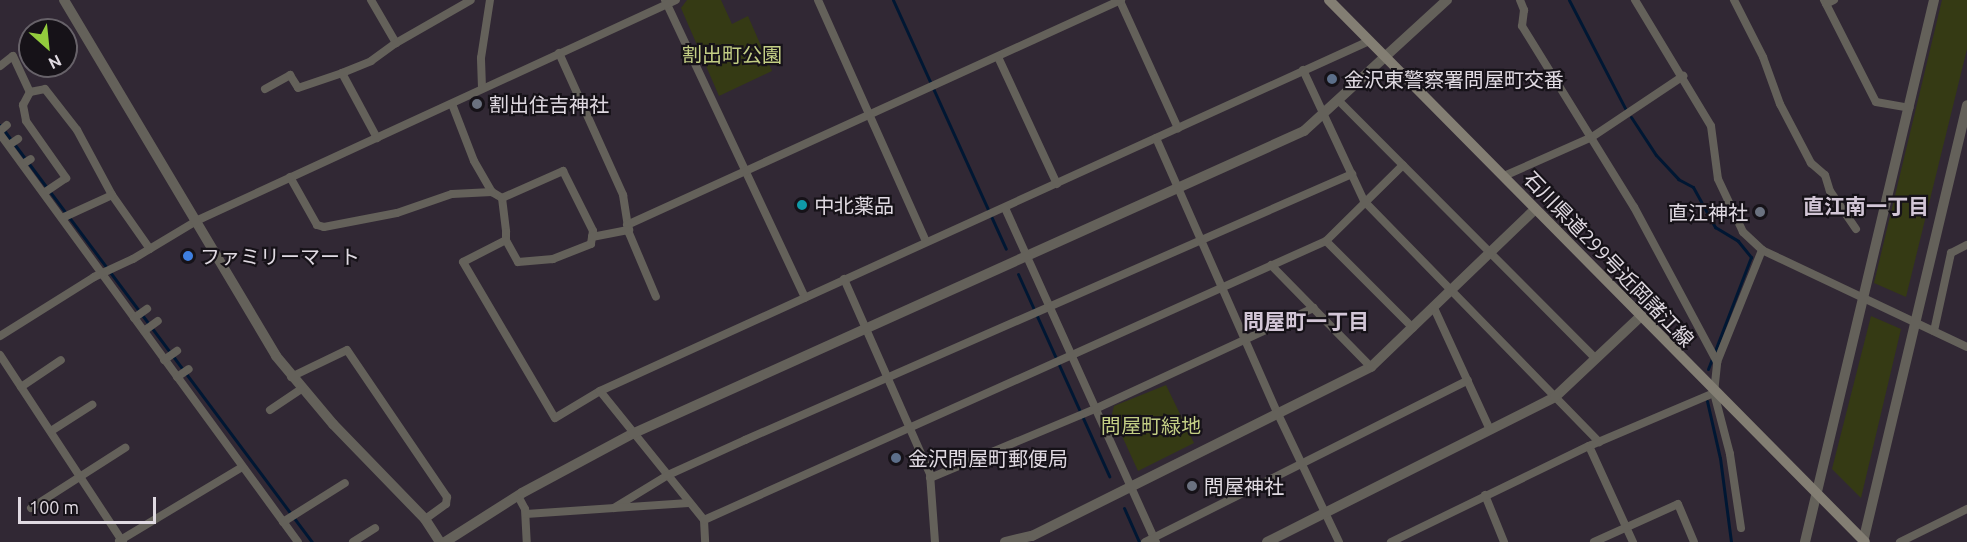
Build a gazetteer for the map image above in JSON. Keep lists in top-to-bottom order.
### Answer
{
  "streets": {
    "main road": ["石川県道299号近岡諸江線"]
  },
  "districts": ["直江南一丁目", "問屋町一丁目"],
  "parks": ["割出町公園", "問屋町緑地"],
  "places": [
    "金沢東警察署問屋町交番",
    "割出住吉神社",
    "中北薬品",
    "直江神社",
    "ファミリーマート",
    "金沢問屋町郵便局",
    "問屋神社"
  ],
  "scale_bar": "100 m",
  "north": "bottom right"
}
